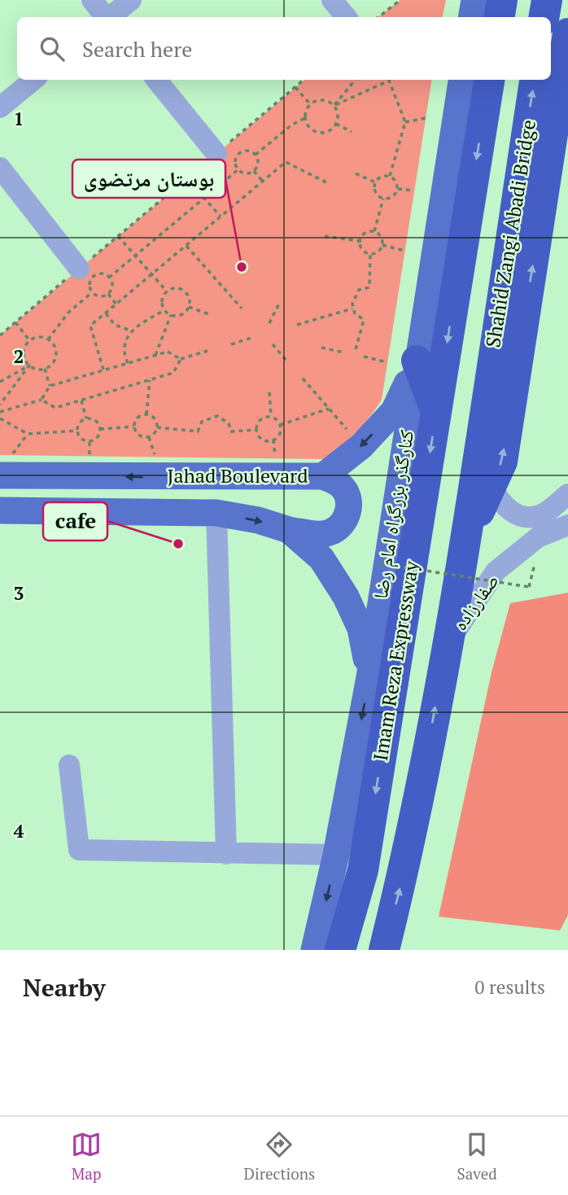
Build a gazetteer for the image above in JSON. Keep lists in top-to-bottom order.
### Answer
{
  "streets": {
    "highway": ["Shahid Zangi Abadi Bridge", "Imam Reza Expressway"],
    "main road": ["Jahad Boulevard", "کنارگذر بزرگراه امام رضا"],
    "street": ["صفارزاده"]
  },
  "crossings": [
    ["Jahad Boulevard", "کنارگذر بزرگراه امام رضا"],
    ["Jahad Boulevard", "Imam Reza Expressway"],
    ["کنارگذر بزرگراه امام رضا", "Imam Reza Expressway"]
  ],
  "places": ["بوستان مرتضوی", "cafe"],
  "page": {
    "search": "Search here",
    "heading": ["Nearby", "0 results"],
    "nav": ["Map", "Directions", "Saved"]
  },
  "grid": {
    "rows": [
      "1",
      "2",
      "3",
      "4"
    ]
  }
}
